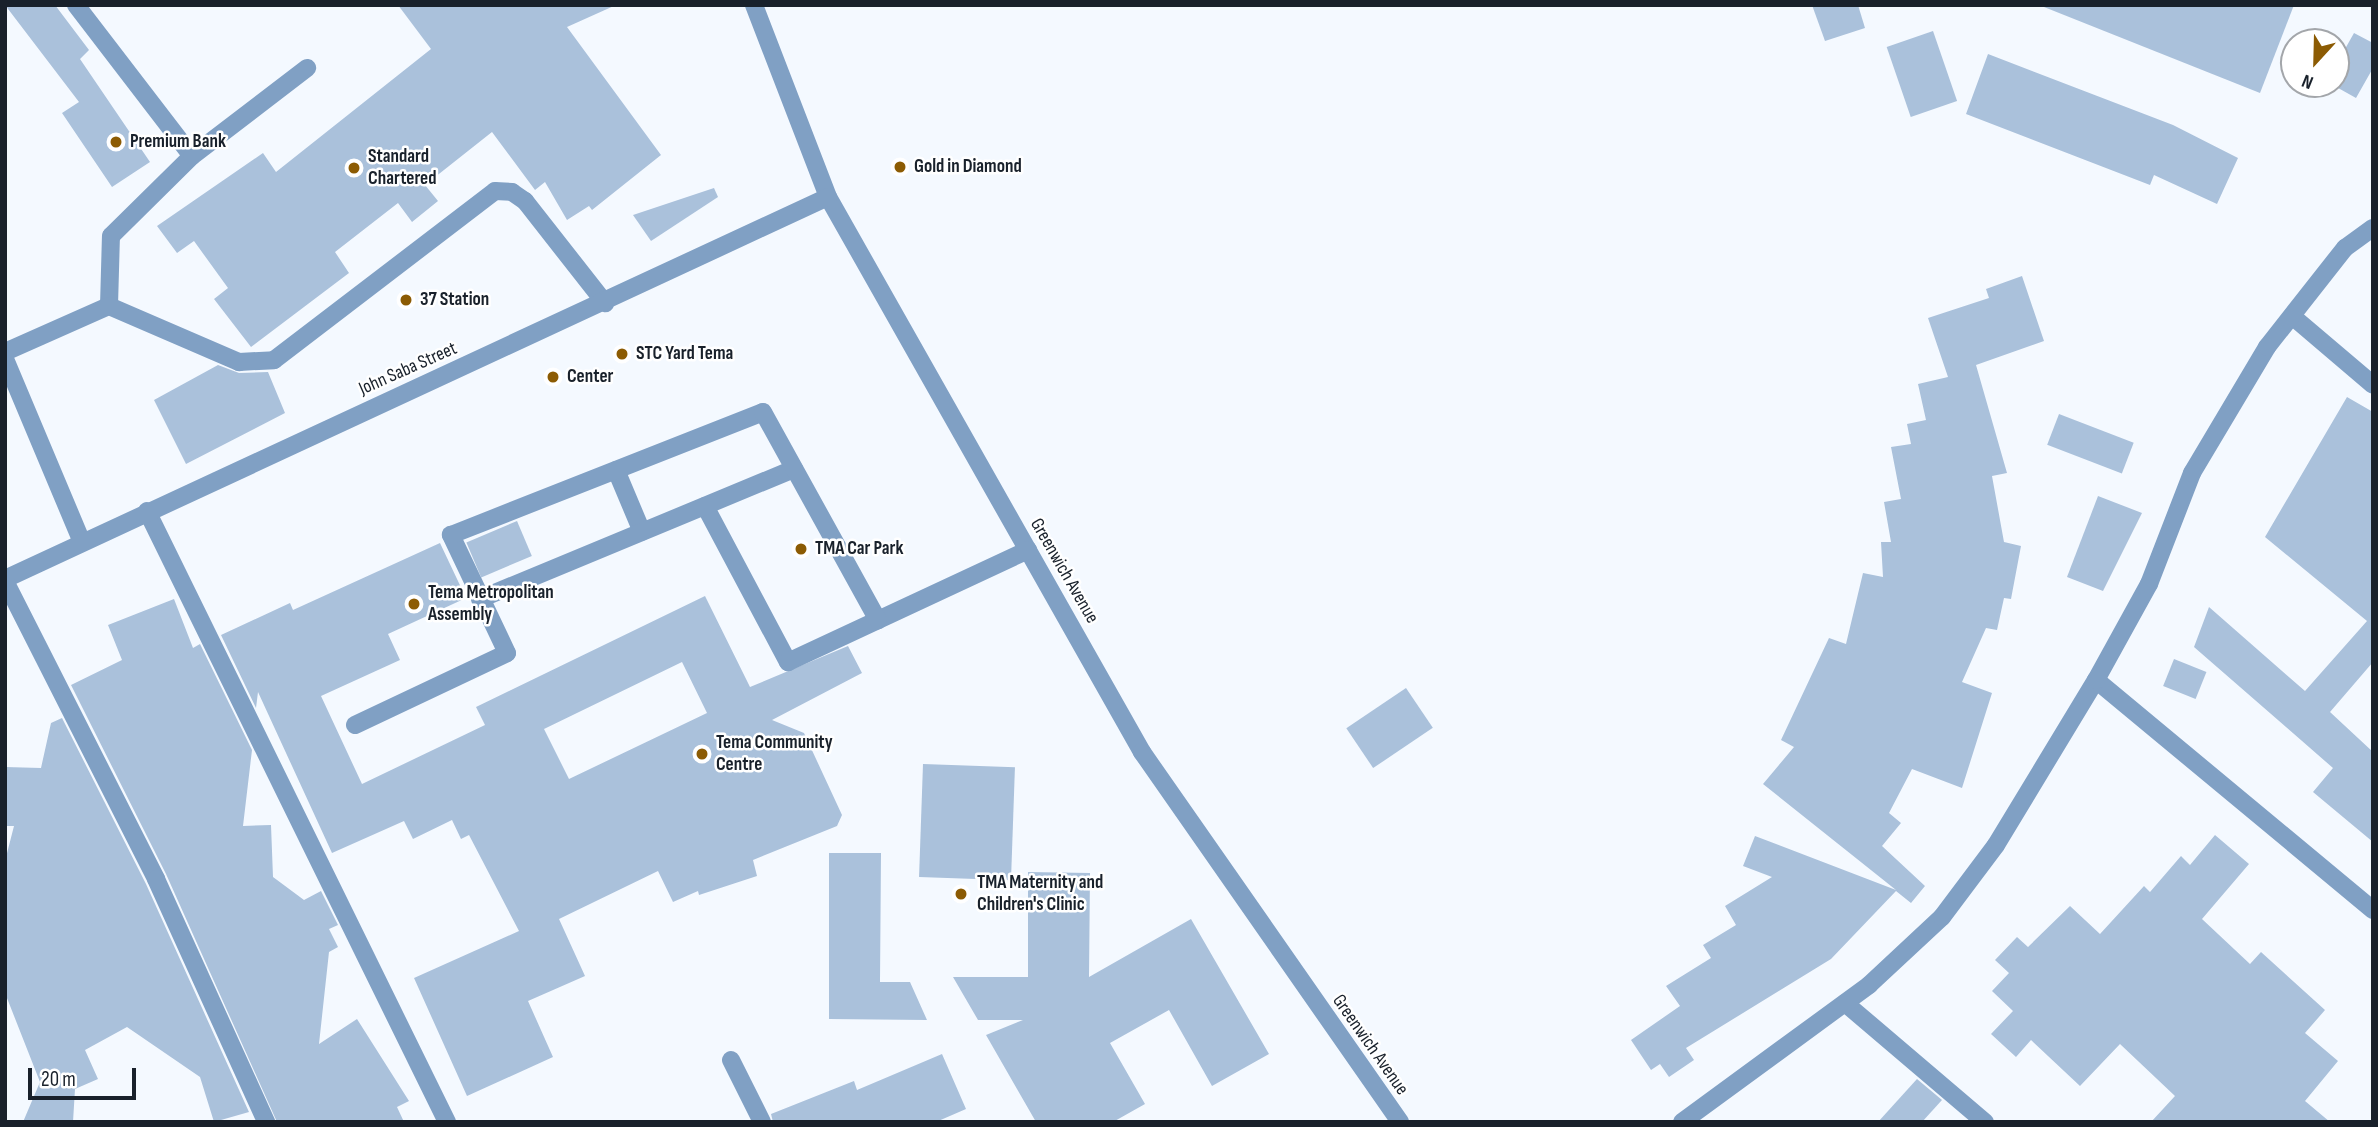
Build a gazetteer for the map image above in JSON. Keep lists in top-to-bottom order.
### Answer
{
  "streets": {
    "street": ["John Saba Street", "Greenwich Avenue"]
  },
  "crossings": [
    ["John Saba Street", "Greenwich Avenue"]
  ],
  "places": [
    "Premium Bank",
    "Gold in Diamond",
    "Standard Chartered",
    "37 Station",
    "STC Yard Tema",
    "Center",
    "TMA Car Park",
    "Tema Metropolitan Assembly",
    "Tema Community Centre",
    "TMA Maternity and Children's Clinic"
  ],
  "scale_bar": "20 m",
  "north": "bottom"
}
